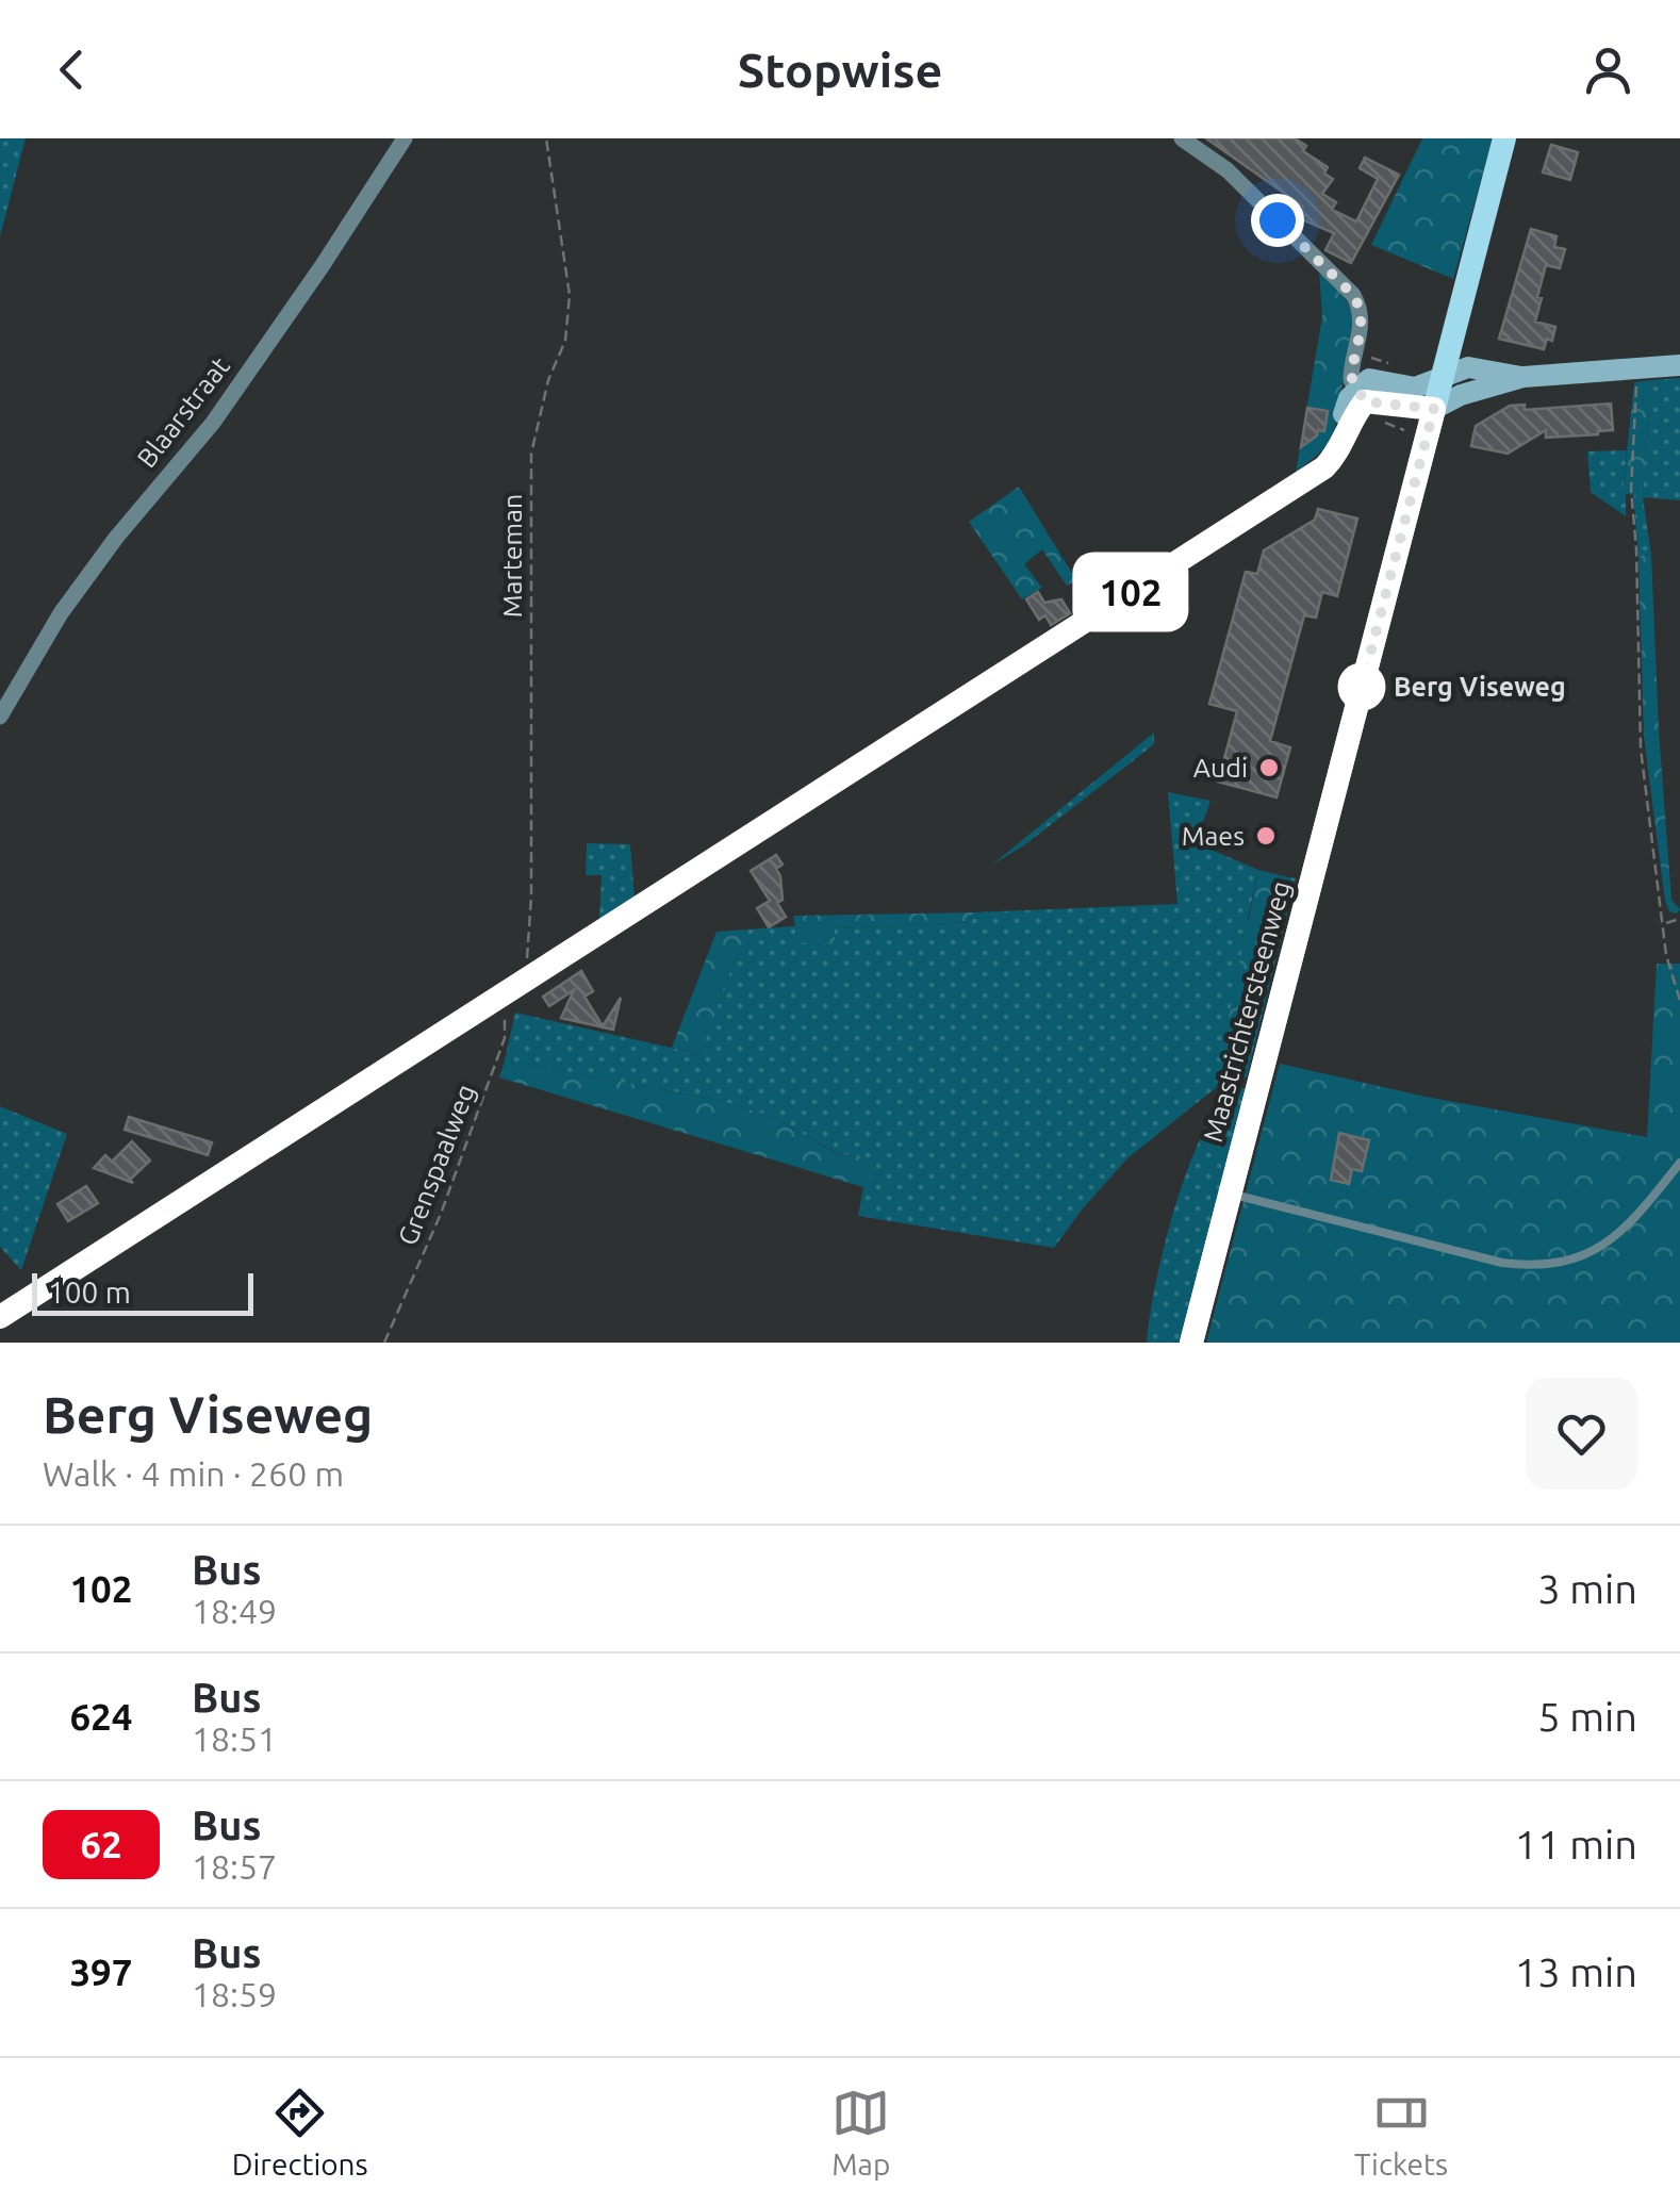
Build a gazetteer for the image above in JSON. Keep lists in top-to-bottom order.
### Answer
{
  "streets": {
    "main road": ["Maastrichtersteenweg"],
    "street": ["Blaarstraat"],
    "path": ["Marteman", "Grenspaalweg"]
  },
  "places": ["Berg Viseweg", "Audi", "Maes"],
  "lines": ["bus line 102"],
  "scale_bar": "100 m",
  "page": {
    "header": "Stopwise",
    "on_map": "102",
    "scale": "100 m",
    "heading": ["Berg Viseweg", "Walk · 4 min · 260 m"],
    "list": [
      {
        "mark": "102",
        "name": "Bus",
        "note": "18:49",
        "value": "3 min"
      },
      {
        "mark": "624",
        "name": "Bus",
        "note": "18:51",
        "value": "5 min"
      },
      {
        "mark": "62",
        "name": "Bus",
        "note": "18:57",
        "value": "11 min"
      },
      {
        "mark": "397",
        "name": "Bus",
        "note": "18:59",
        "value": "13 min"
      }
    ],
    "tabs": ["Directions", "Map", "Tickets"]
  }
}
